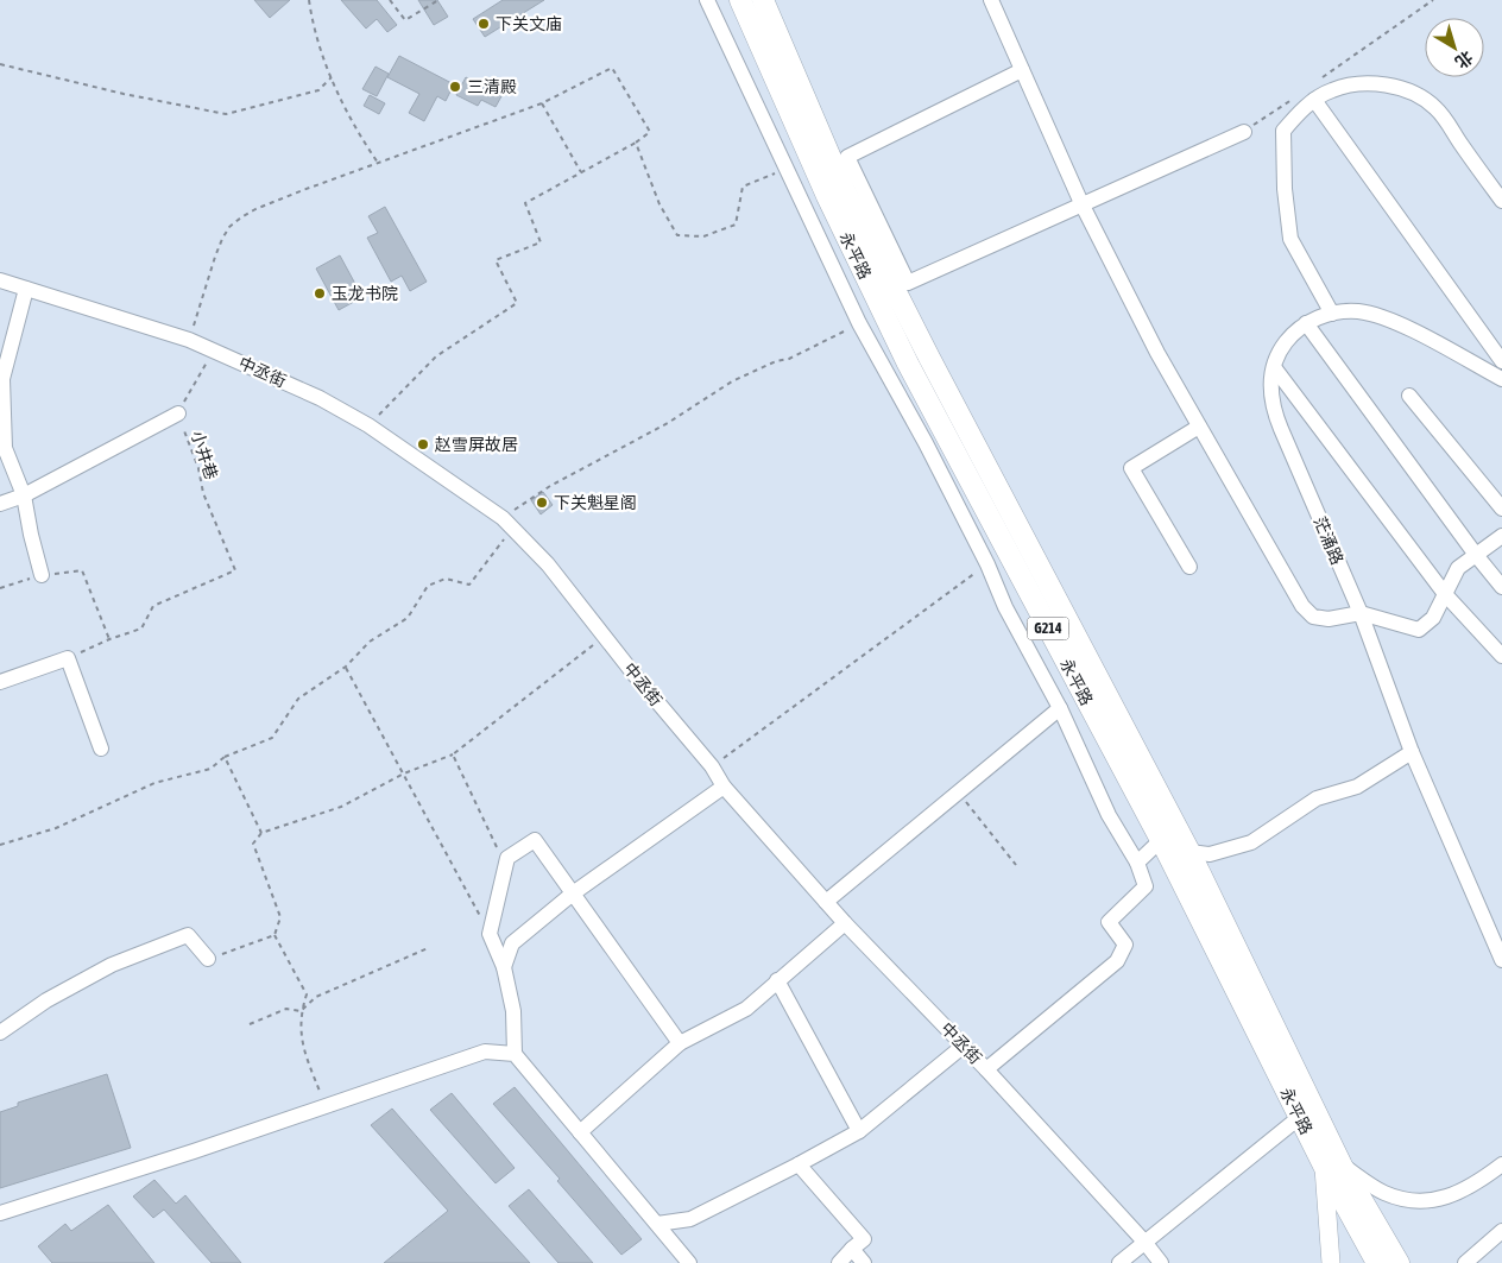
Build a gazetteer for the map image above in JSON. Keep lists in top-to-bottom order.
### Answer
{
  "streets": {
    "highway": ["永平路", "G214"],
    "street": ["中丞街", "茫涌路"],
    "path": ["小井巷"]
  },
  "crossings": [
    ["中丞街", "小井巷"]
  ],
  "places": [
    "下关文庙",
    "三清殿",
    "玉龙书院",
    "赵雪屏故居",
    "下关魁星阁"
  ],
  "north": "bottom right"
}
